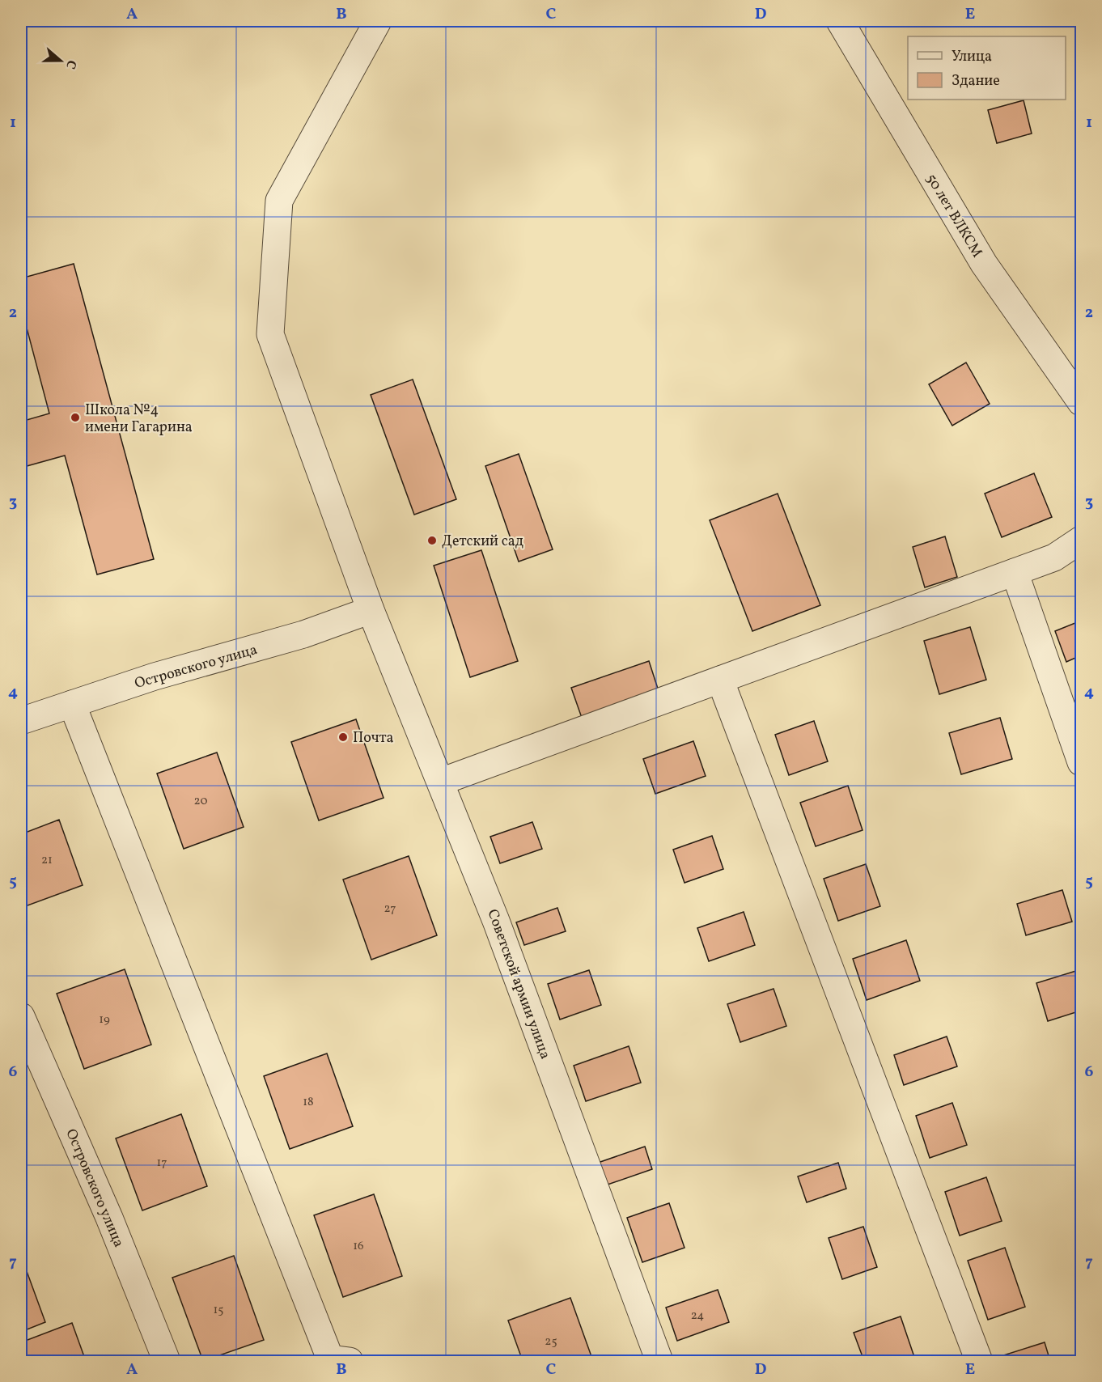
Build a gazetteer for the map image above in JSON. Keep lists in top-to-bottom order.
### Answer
{
  "streets": {
    "street": ["50 лет ВЛКСМ", "Островского улица", "Советской армии улица"]
  },
  "crossings": [
    ["Островского улица", "Советской армии улица"]
  ],
  "places": ["Школа №4 имени Гагарина", "Детский сад", "Почта"],
  "house_numbers": [
    "20",
    "21",
    "27",
    "19",
    "18",
    "17",
    "16",
    "15",
    "24",
    "25"
  ],
  "legend": ["Улица", "Здание"],
  "north": "right",
  "grid": {
    "columns": [
      "A",
      "B",
      "C",
      "D",
      "E"
    ],
    "rows": [
      "1",
      "2",
      "3",
      "4",
      "5",
      "6",
      "7"
    ]
  }
}
